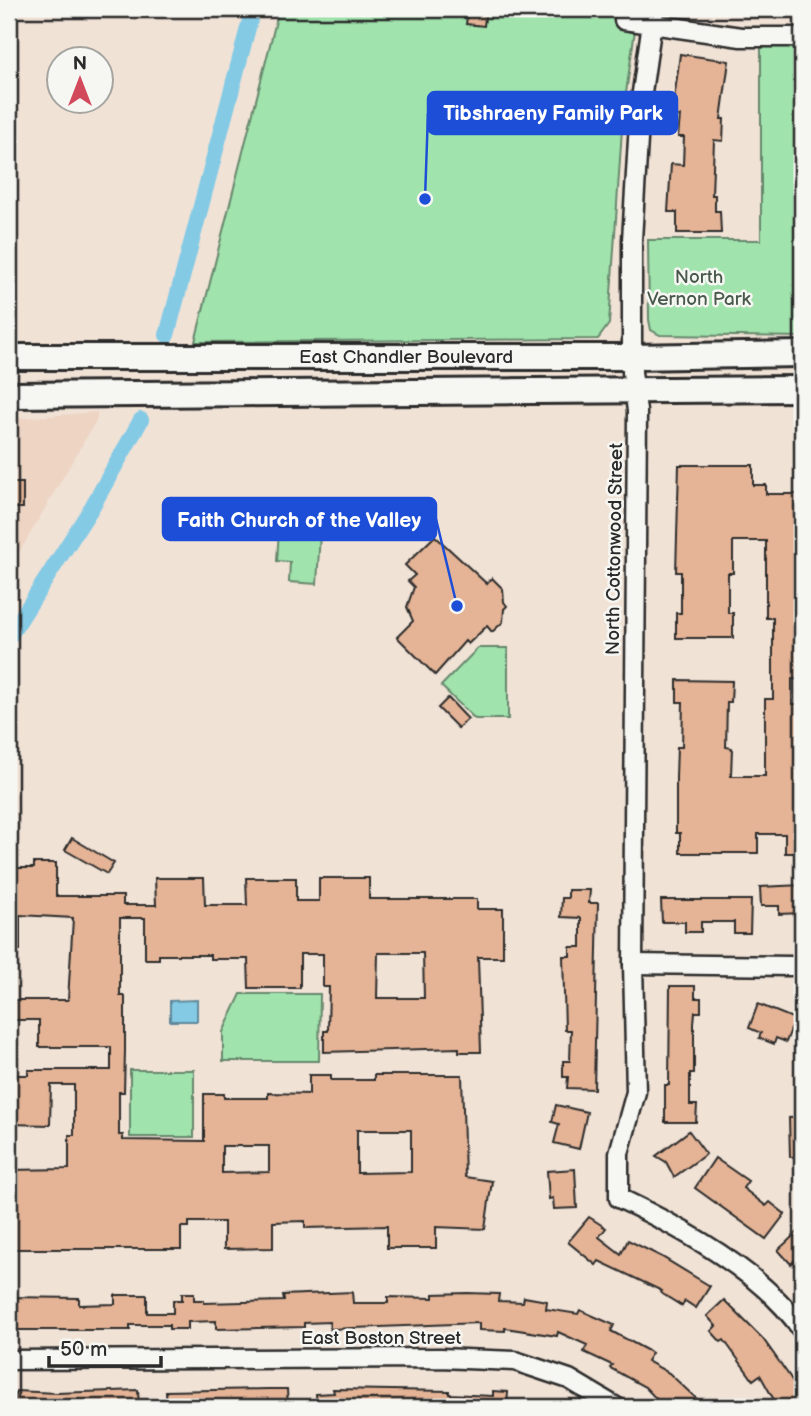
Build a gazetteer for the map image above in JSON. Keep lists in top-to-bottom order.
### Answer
{
  "streets": {
    "main road": ["East Chandler Boulevard"],
    "street": ["North Cottonwood Street", "East Boston Street"]
  },
  "crossings": [
    ["East Chandler Boulevard", "North Cottonwood Street"]
  ],
  "parks": ["North Vernon Park"],
  "places": ["Tibshraeny Family Park", "Faith Church of the Valley"],
  "scale_bar": "50 m",
  "north": "top"
}
